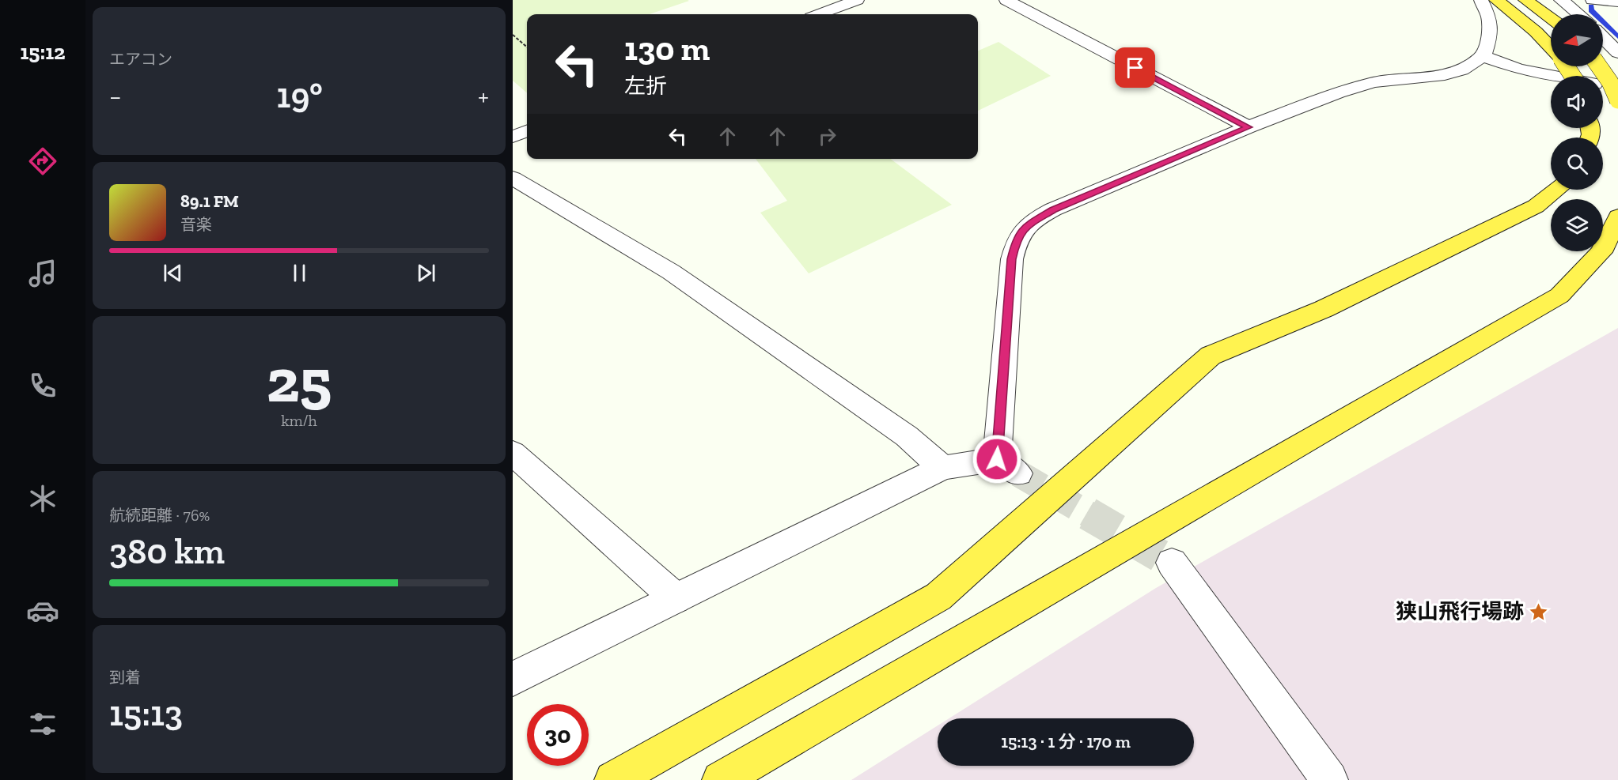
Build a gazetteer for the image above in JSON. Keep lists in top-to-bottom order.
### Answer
{
  "places": {
    "place": ["狭山飛行場跡"]
  },
  "north": "left",
  "page": {
    "tabs": "15:12",
    "tile": [
      "エアコン",
      ["25", "km/h"],
      ["航続距離 · 76%", "380 km"],
      ["到着", "15:13"]
    ],
    "turn": ["130 m", "左折"],
    "heat": ["−", "19°", "+"],
    "song": ["89.1 FM", "音楽"],
    "limit": "30",
    "trip": "15:13 · 1 分 · 170 m"
  }
}
